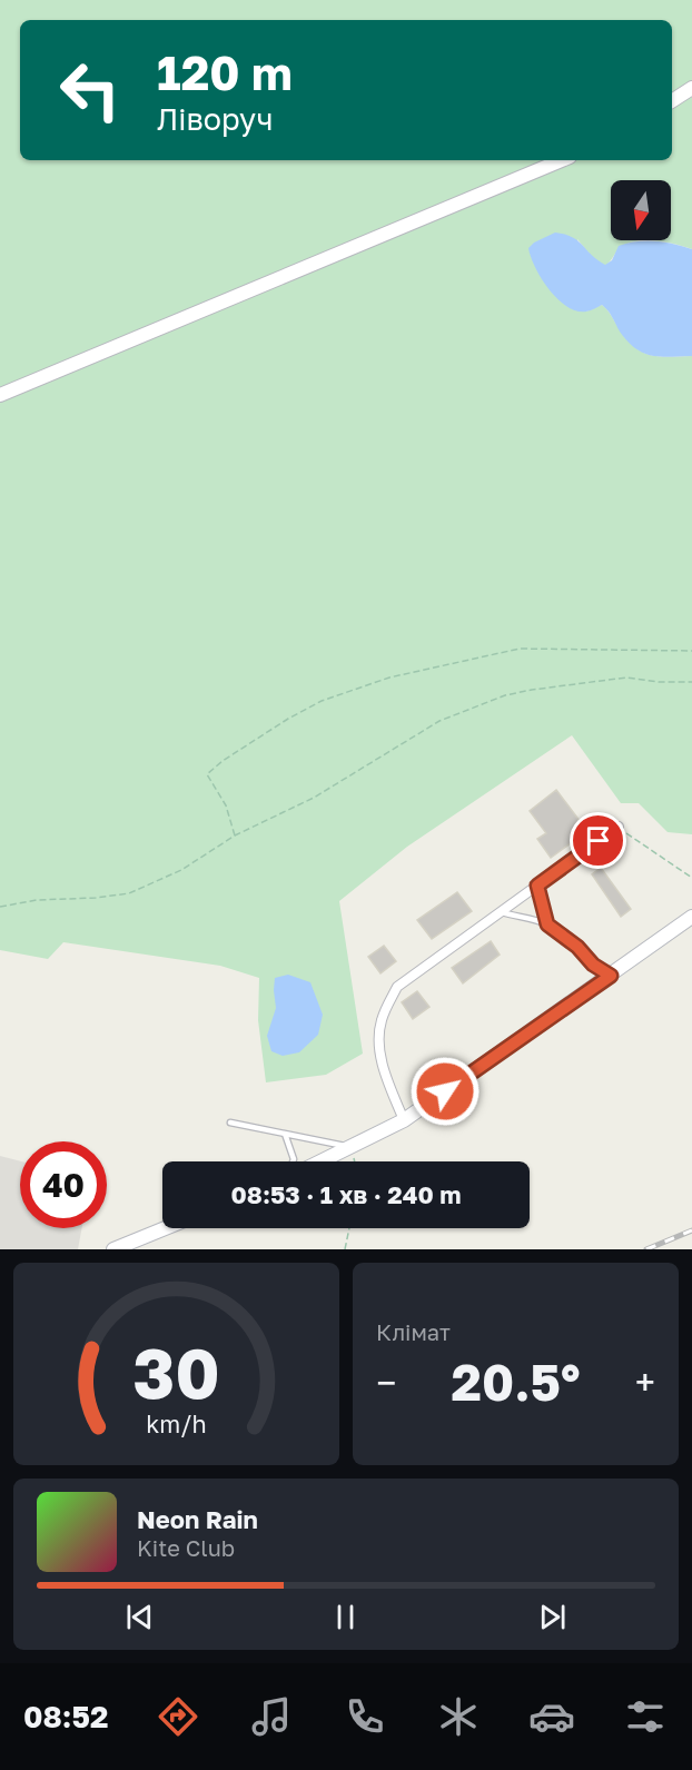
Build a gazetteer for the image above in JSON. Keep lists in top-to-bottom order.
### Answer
{
  "north": "bottom",
  "page": {
    "turn": ["120 m", "Ліворуч"],
    "limit": "40",
    "trip": "08:53 · 1 хв · 240 m",
    "tile": "Клімат",
    "heat": ["−", "20.5°", "+"],
    "song": ["Neon Rain", "Kite Club"],
    "tabs": "08:52",
    "gauge": ["30", "km/h"]
  }
}
